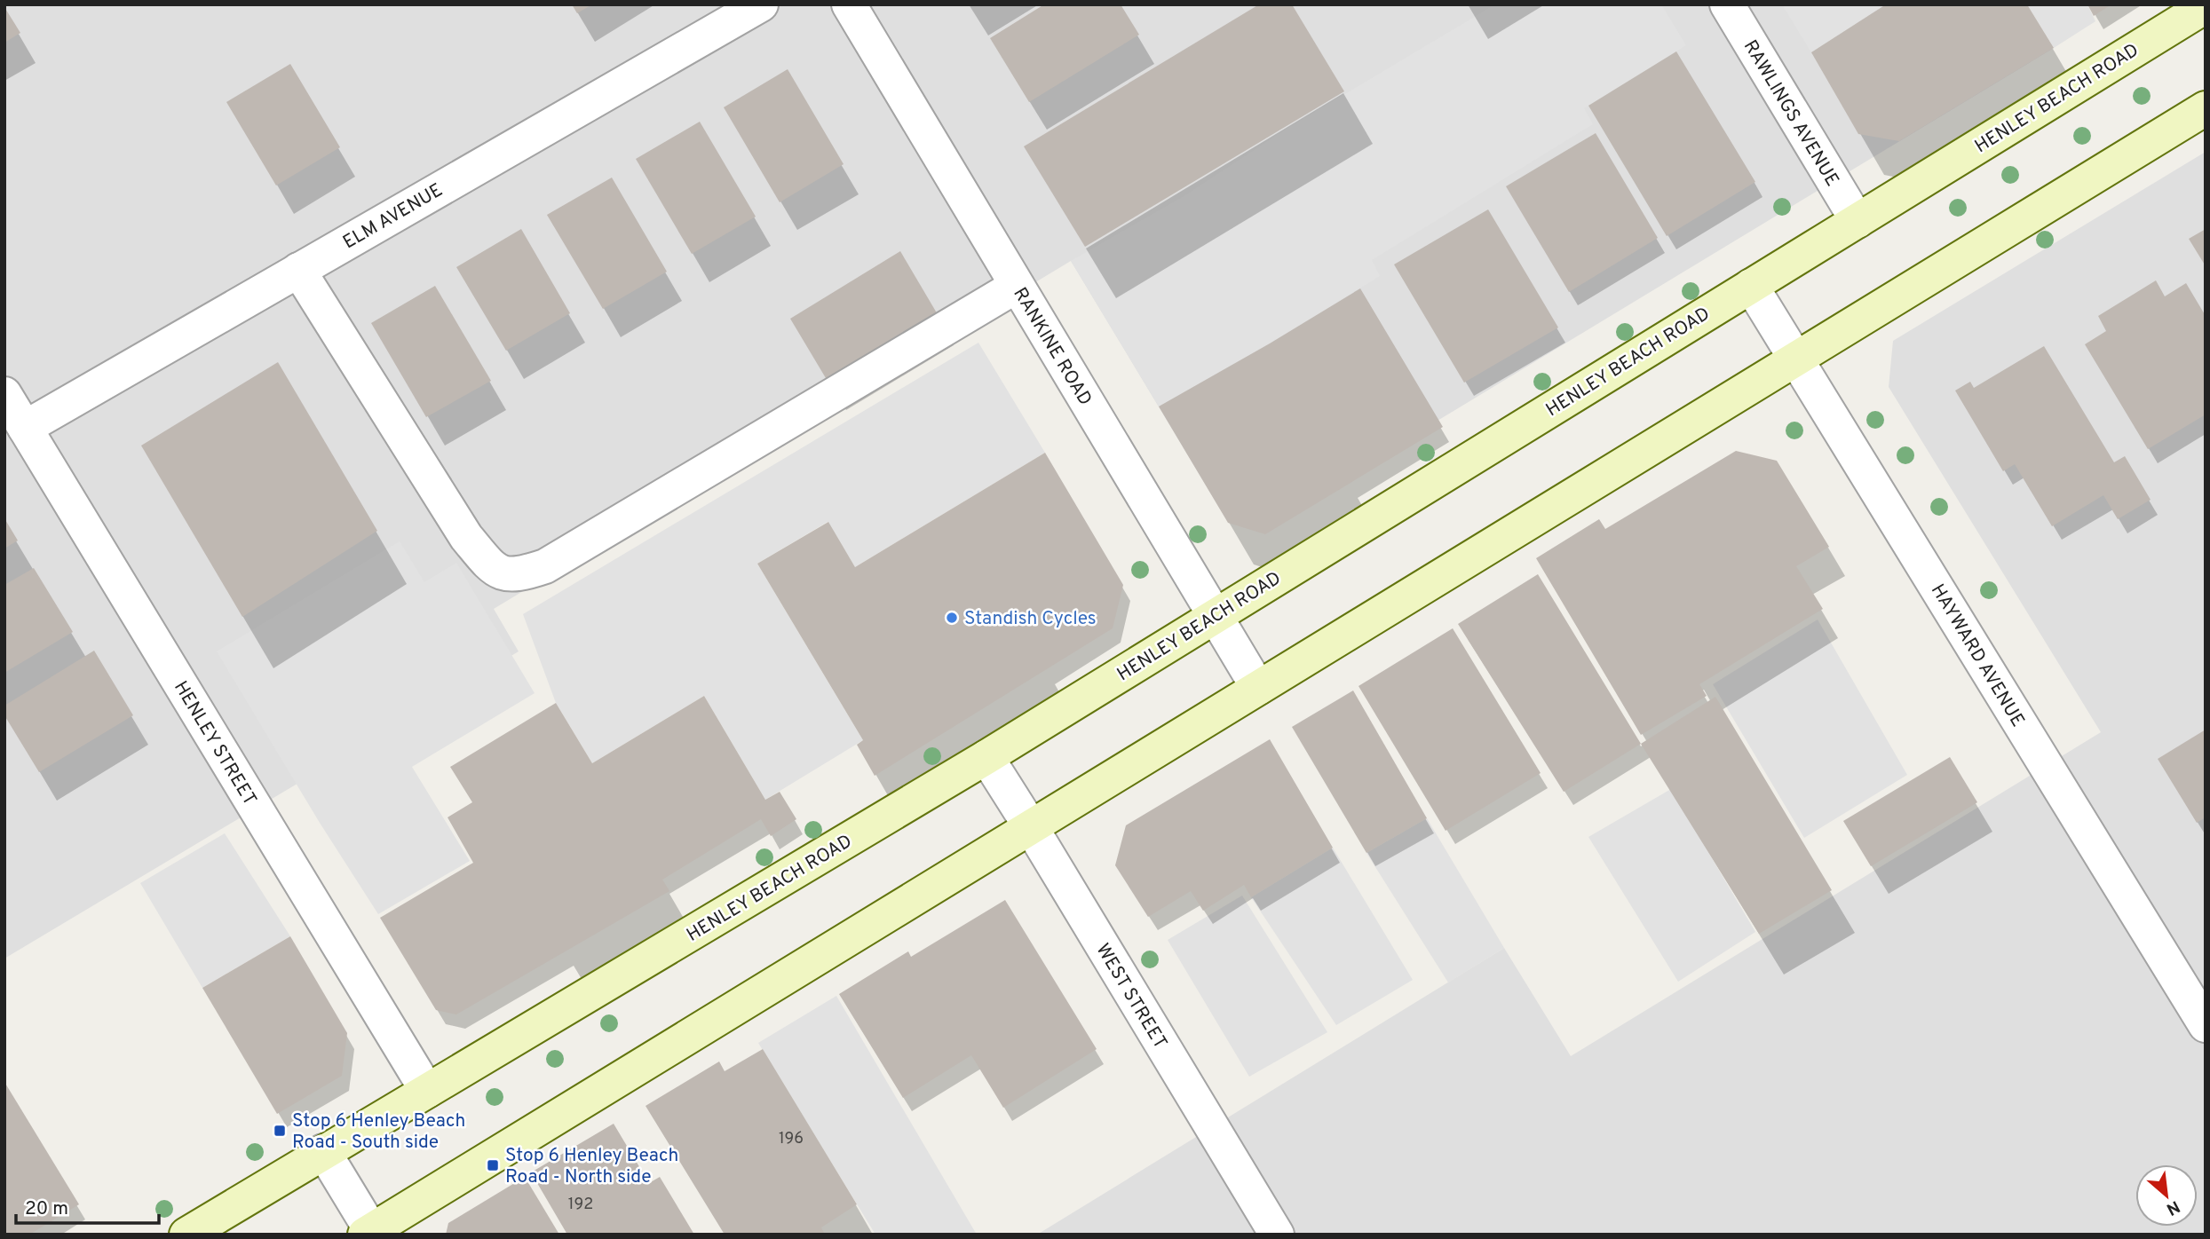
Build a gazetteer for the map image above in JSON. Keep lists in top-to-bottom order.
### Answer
{
  "streets": {
    "main road": ["HENLEY BEACH ROAD"],
    "street": [
      "RAWLINGS AVENUE",
      "ELM AVENUE",
      "RANKINE ROAD",
      "HAYWARD AVENUE",
      "HENLEY STREET",
      "WEST STREET"
    ]
  },
  "crossings": [
    ["HENLEY BEACH ROAD", "RAWLINGS AVENUE"],
    ["HENLEY BEACH ROAD", "RANKINE ROAD"],
    ["HENLEY BEACH ROAD", "HAYWARD AVENUE"],
    ["HENLEY BEACH ROAD", "HENLEY STREET"],
    ["HENLEY BEACH ROAD", "WEST STREET"],
    ["ELM AVENUE", "HENLEY STREET"]
  ],
  "places": {
    "other": ["Standish Cycles"],
    "transit": ["Stop 6 Henley Beach Road - South side", "Stop 6 Henley Beach Road - North side"]
  },
  "house_numbers": ["196", "192"],
  "scale_bar": "20 m",
  "north": "bottom right"
}
